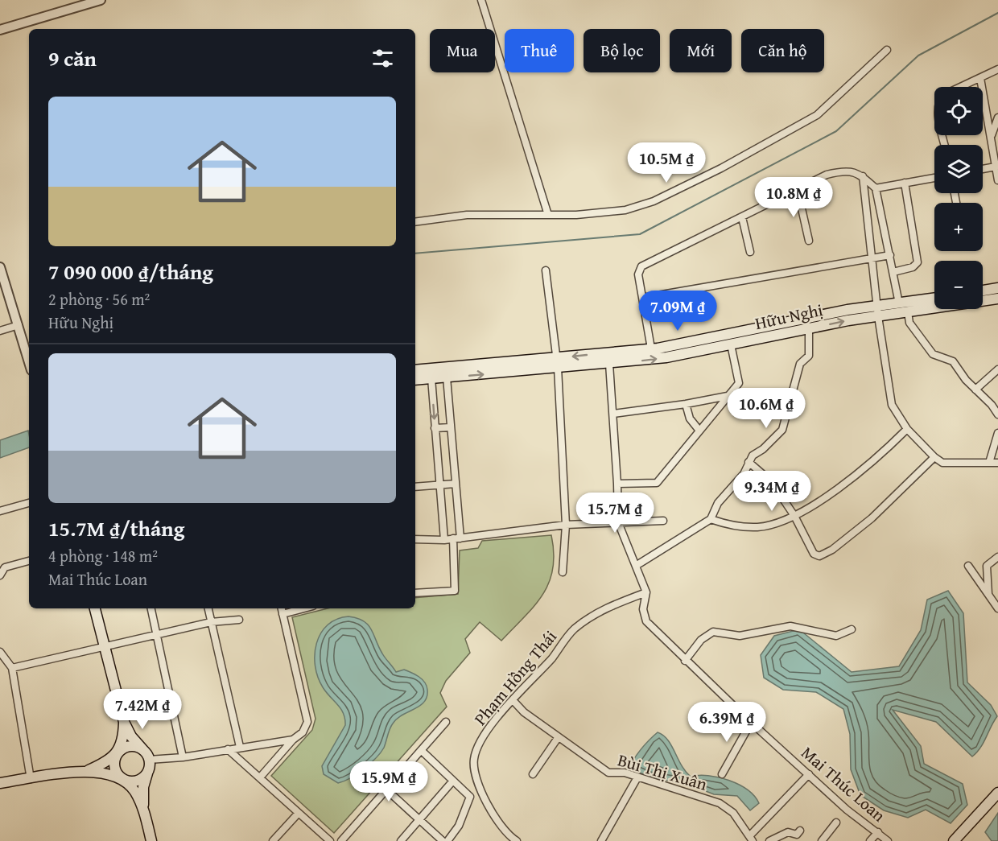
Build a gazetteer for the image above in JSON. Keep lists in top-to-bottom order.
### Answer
{
  "streets": {
    "main road": ["Hữu Nghị"],
    "street": ["Phạm Hồng Thái", "Bùi Thị Xuân", "Mai Thúc Loan"]
  },
  "crossings": [
    ["Phạm Hồng Thái", "Bùi Thị Xuân"],
    ["Phạm Hồng Thái", "Mai Thúc Loan"]
  ],
  "page": {
    "chip": [
      "Mua",
      "Thuê",
      "Bộ lọc",
      "Mới",
      "Căn hộ"
    ],
    "heading": "9 căn",
    "map_buttons": ["+", "−"],
    "list": [
      {
        "name": "7 090 000 ₫/tháng",
        "note": "2 phòng · 56 m² · Hữu Nghị"
      },
      {
        "name": "15.7M ₫/tháng",
        "note": "4 phòng · 148 m² · Mai Thúc Loan"
      }
    ],
    "price": [
      "10.5M ₫",
      "10.8M ₫",
      "7.09M ₫",
      "10.6M ₫",
      "9.34M ₫",
      "15.7M ₫",
      "7.42M ₫",
      "6.39M ₫",
      "15.9M ₫"
    ]
  }
}
